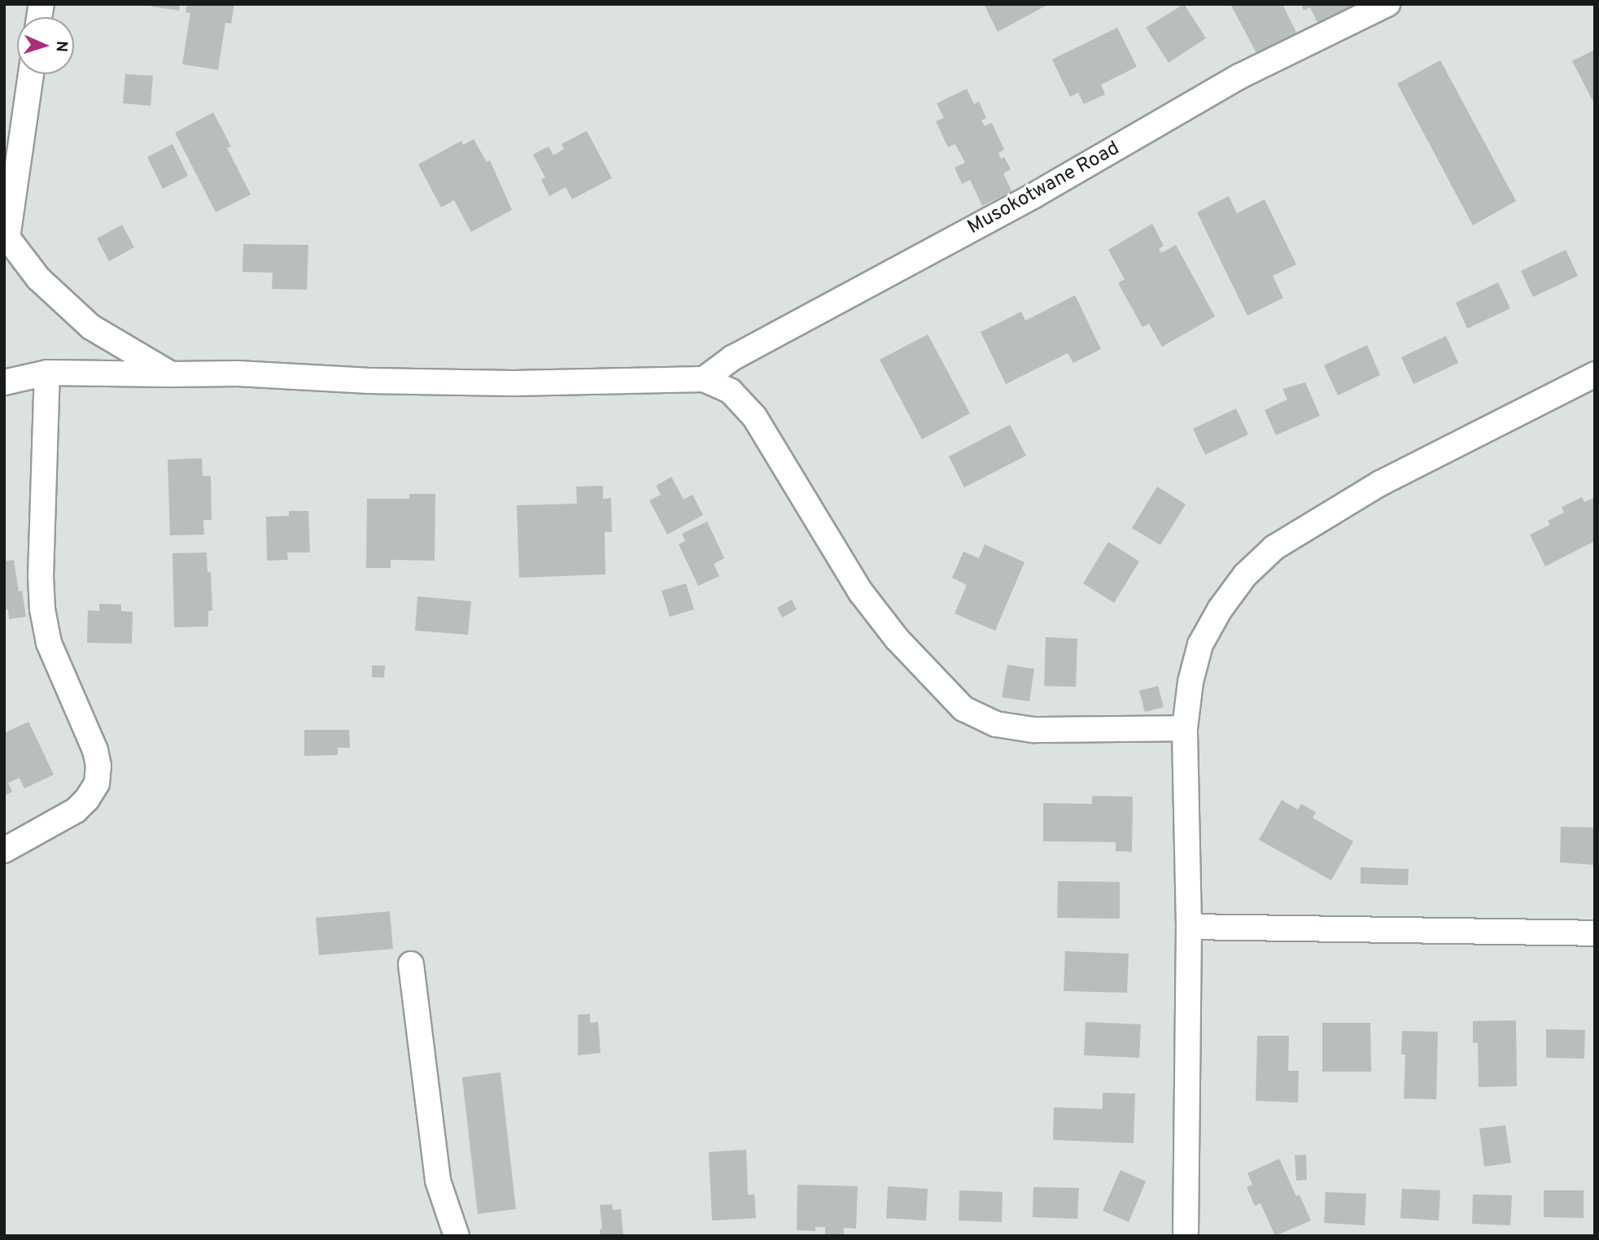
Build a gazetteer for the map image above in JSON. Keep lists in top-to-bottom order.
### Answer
{
  "streets": {
    "street": ["Musokotwane Road"]
  },
  "north": "right"
}
